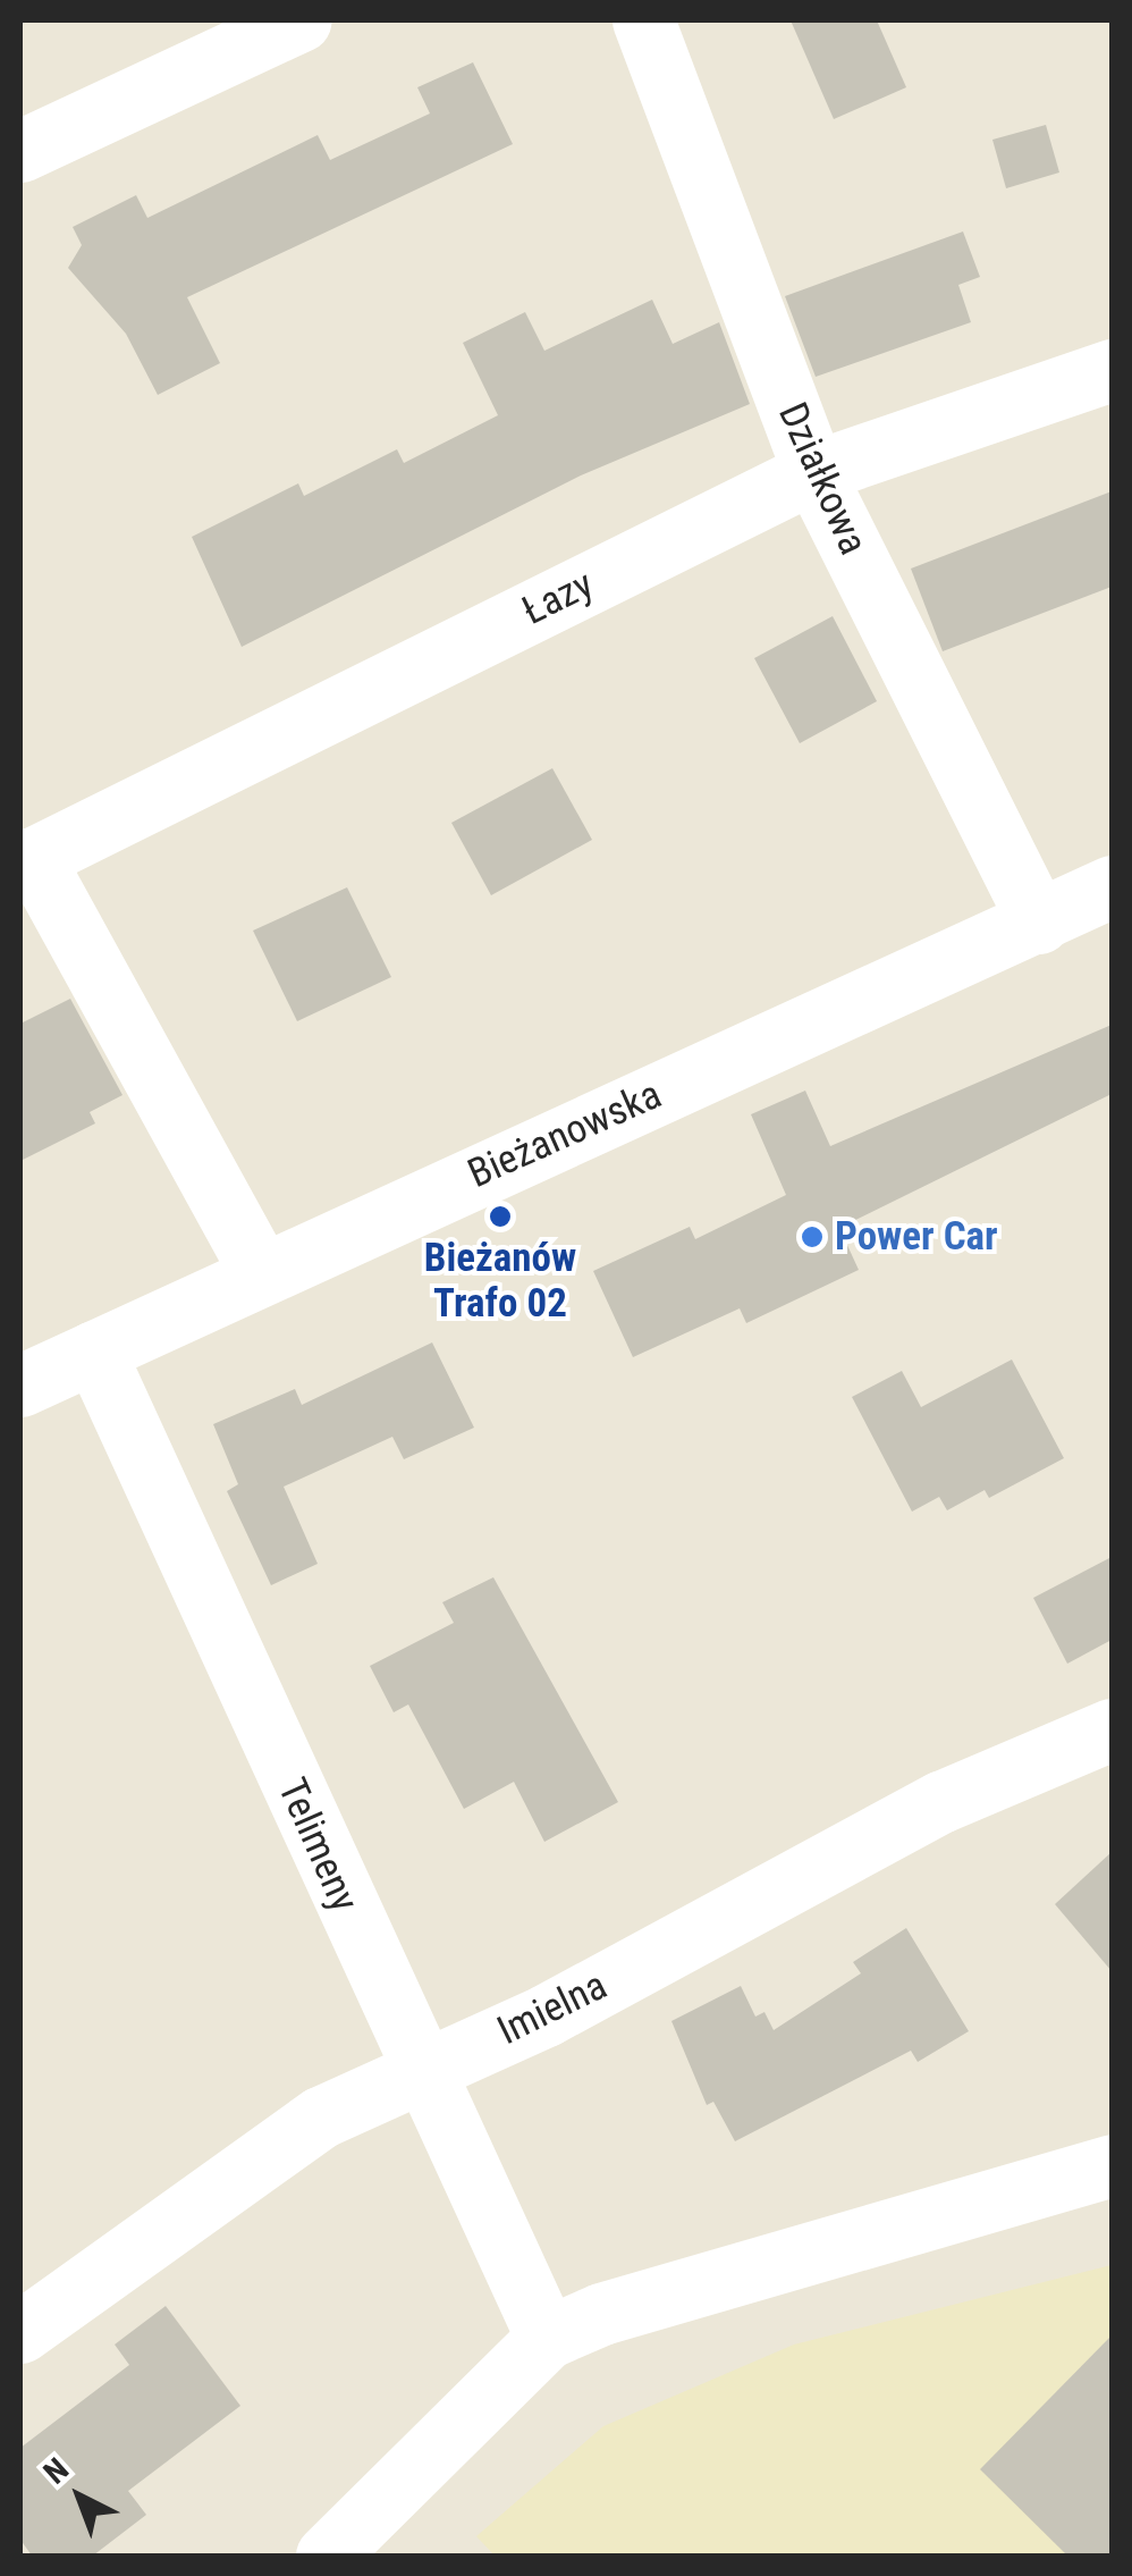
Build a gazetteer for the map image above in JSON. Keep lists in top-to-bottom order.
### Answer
{
  "streets": {
    "street": [
      "Działkowa",
      "Łazy",
      "Bieżanowska",
      "Telimeny",
      "Imielna"
    ]
  },
  "crossings": [
    ["Działkowa", "Łazy"],
    ["Działkowa", "Bieżanowska"],
    ["Bieżanowska", "Telimeny"],
    ["Telimeny", "Imielna"]
  ],
  "places": ["Bieżanów Trafo 02", "Power Car"],
  "north": "top left"
}
